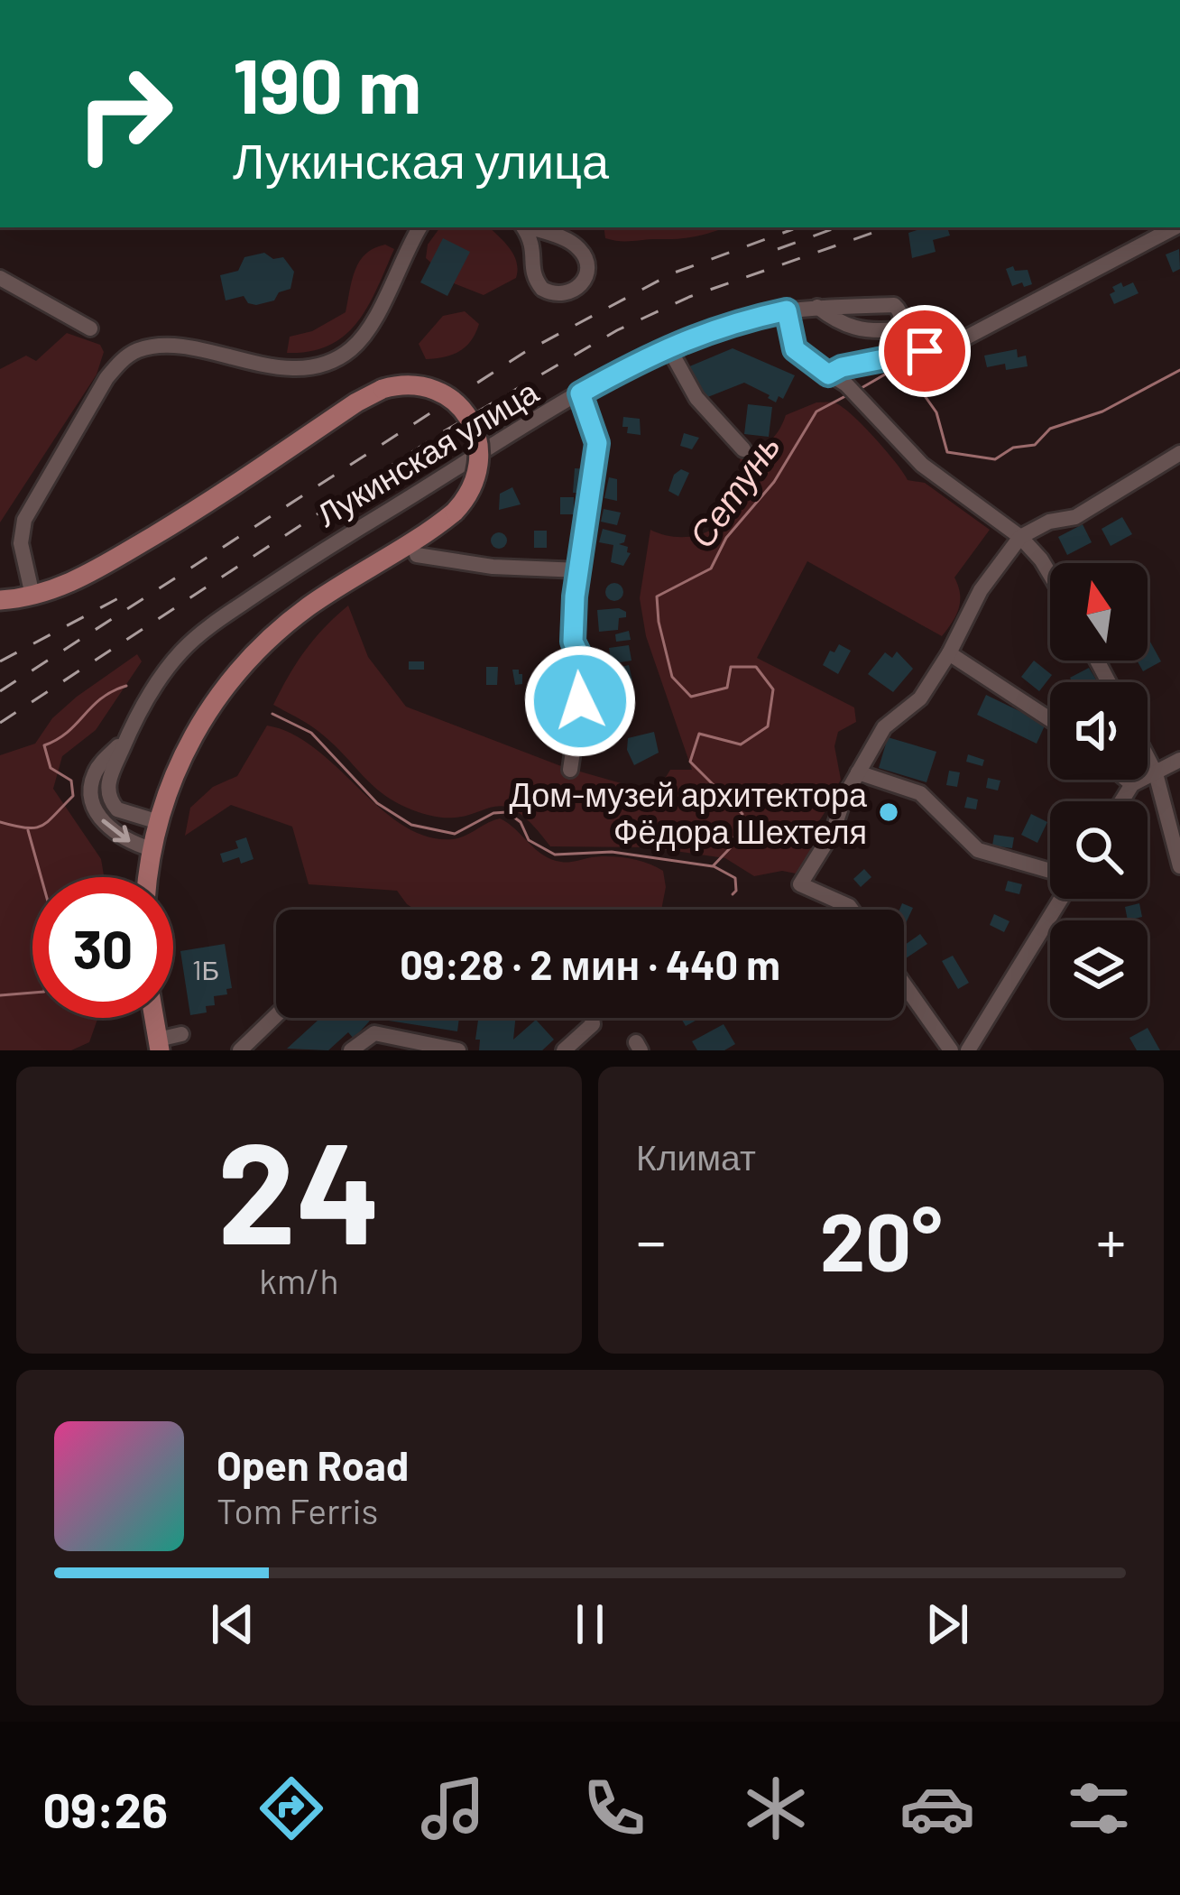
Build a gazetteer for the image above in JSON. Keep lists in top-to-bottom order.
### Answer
{
  "streets": {
    "street": ["Лукинская улица"]
  },
  "water": ["Сетунь"],
  "places": ["Дом-музей архитектора Фёдора Шехтеля"],
  "house_numbers": ["1Б"],
  "north": "top",
  "page": {
    "turn": ["190 m", "Лукинская улица"],
    "limit": "30",
    "trip": "09:28 · 2 мин · 440 m",
    "tile": [
      ["24", "km/h"],
      "Климат"
    ],
    "heat": ["−", "20°", "+"],
    "song": ["Open Road", "Tom Ferris"],
    "tabs": "09:26"
  }
}
